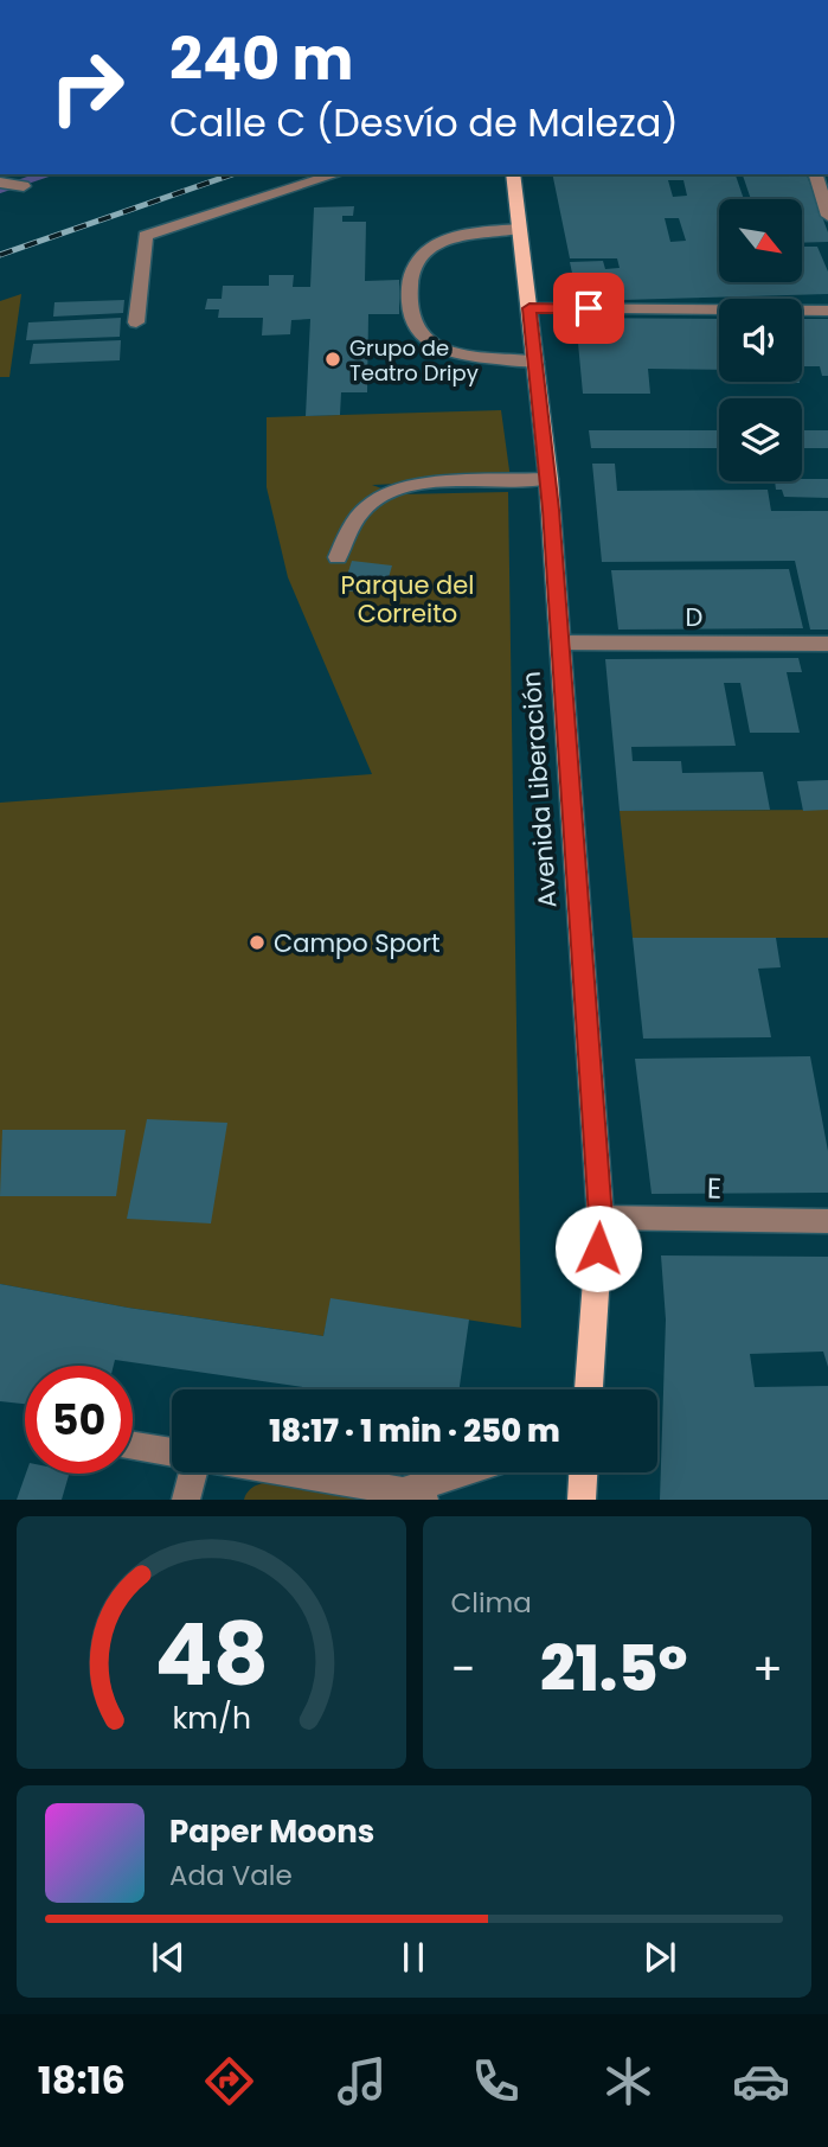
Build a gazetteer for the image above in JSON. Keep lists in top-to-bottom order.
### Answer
{
  "streets": {
    "main road": ["Avenida Liberación"],
    "street": ["D", "E"]
  },
  "crossings": [
    ["D", "Avenida Liberación"],
    ["Avenida Liberación", "E"]
  ],
  "parks": ["Parque del Correito"],
  "places": ["Grupo de Teatro Dripy", "Campo Sport"],
  "north": "bottom right",
  "page": {
    "turn": ["240 m", "Calle C (Desvío de Maleza)"],
    "limit": "50",
    "trip": "18:17 · 1 min · 250 m",
    "tile": "Clima",
    "heat": ["−", "21.5°", "+"],
    "song": ["Paper Moons", "Ada Vale"],
    "tabs": "18:16",
    "gauge": ["48", "km/h"]
  }
}
